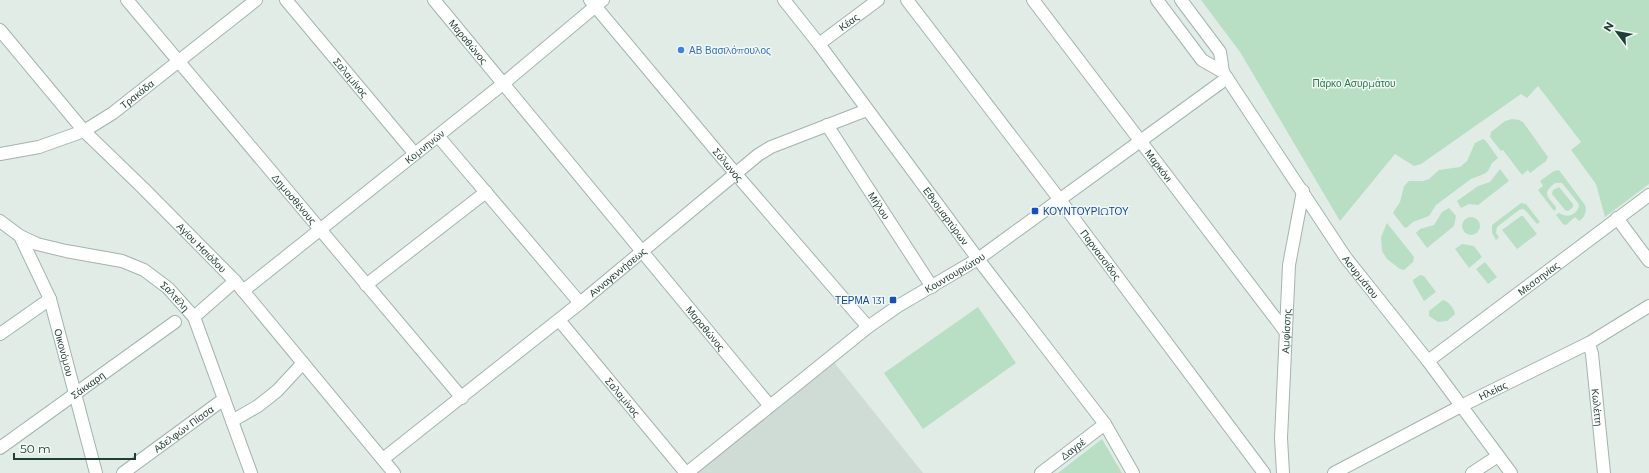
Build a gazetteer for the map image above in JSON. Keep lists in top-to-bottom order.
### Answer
{
  "streets": {
    "street": [
      "Κέας",
      "Μαραθώνος",
      "Σαλαμίνος",
      "Τρακάδα",
      "Κομνηνών",
      "Σόλωνος",
      "Μαρκόνι",
      "Δημοσθένους",
      "Μήλου",
      "Εθνομαρτύρων",
      "Αγίου Ησιόδου",
      "Παρνασσίδος",
      "Ανναγεννήσεως",
      "Κουντουριώτου",
      "Ασυρμάτου",
      "Μεσσηνίας",
      "Σαλτέλη",
      "Αμφίσσης",
      "Οικονόμου",
      "Σάκκαρη",
      "Ηλείας",
      "Κωλέττη",
      "Αδελφών Πίσσα",
      "Δαγρέ"
    ]
  },
  "crossings": [
    ["Κέας", "Εθνομαρτύρων"],
    ["Μαραθώνος", "Κομνηνών"],
    ["Μαραθώνος", "Ανναγεννήσεως"],
    ["Μαραθώνος", "Κουντουριώτου"],
    ["Σαλαμίνος", "Κομνηνών"],
    ["Σαλαμίνος", "Ανναγεννήσεως"],
    ["Σαλαμίνος", "Κουντουριώτου"],
    ["Τρακάδα", "Δημοσθένους"],
    ["Τρακάδα", "Αγίου Ησιόδου"],
    ["Κομνηνών", "Σόλωνος"],
    ["Κομνηνών", "Δημοσθένους"],
    ["Κομνηνών", "Αγίου Ησιόδου"],
    ["Σόλωνος", "Ανναγεννήσεως"],
    ["Σόλωνος", "Κουντουριώτου"],
    ["Μαρκόνι", "Κουντουριώτου"],
    ["Μαρκόνι", "Αμφίσσης"],
    ["Δημοσθένους", "Ανναγεννήσεως"],
    ["Μήλου", "Ανναγεννήσεως"],
    ["Μήλου", "Κουντουριώτου"],
    ["Εθνομαρτύρων", "Ανναγεννήσεως"],
    ["Εθνομαρτύρων", "Κουντουριώτου"],
    ["Εθνομαρτύρων", "Δαγρέ"],
    ["Αγίου Ησιόδου", "Ανναγεννήσεως"],
    ["Παρνασσίδος", "Κουντουριώτου"],
    ["Κουντουριώτου", "Ασυρμάτου"],
    ["Ασυρμάτου", "Μεσσηνίας"],
    ["Ασυρμάτου", "Αμφίσσης"],
    ["Ασυρμάτου", "Ηλείας"],
    ["Σαλτέλη", "Οικονόμου"],
    ["Σαλτέλη", "Αδελφών Πίσσα"],
    ["Οικονόμου", "Σάκκαρη"],
    ["Ηλείας", "Κωλέττη"]
  ],
  "parks": ["Πάρκο Ασυρμάτου"],
  "places": {
    "other": ["ΑΒ Βασιλόπουλος"],
    "transit": ["ΚΟΥΝΤΟΥΡΙΏΤΟΥ", "ΤΕΡΜΑ 131"]
  },
  "scale_bar": "50 m",
  "north": "top left"
}
